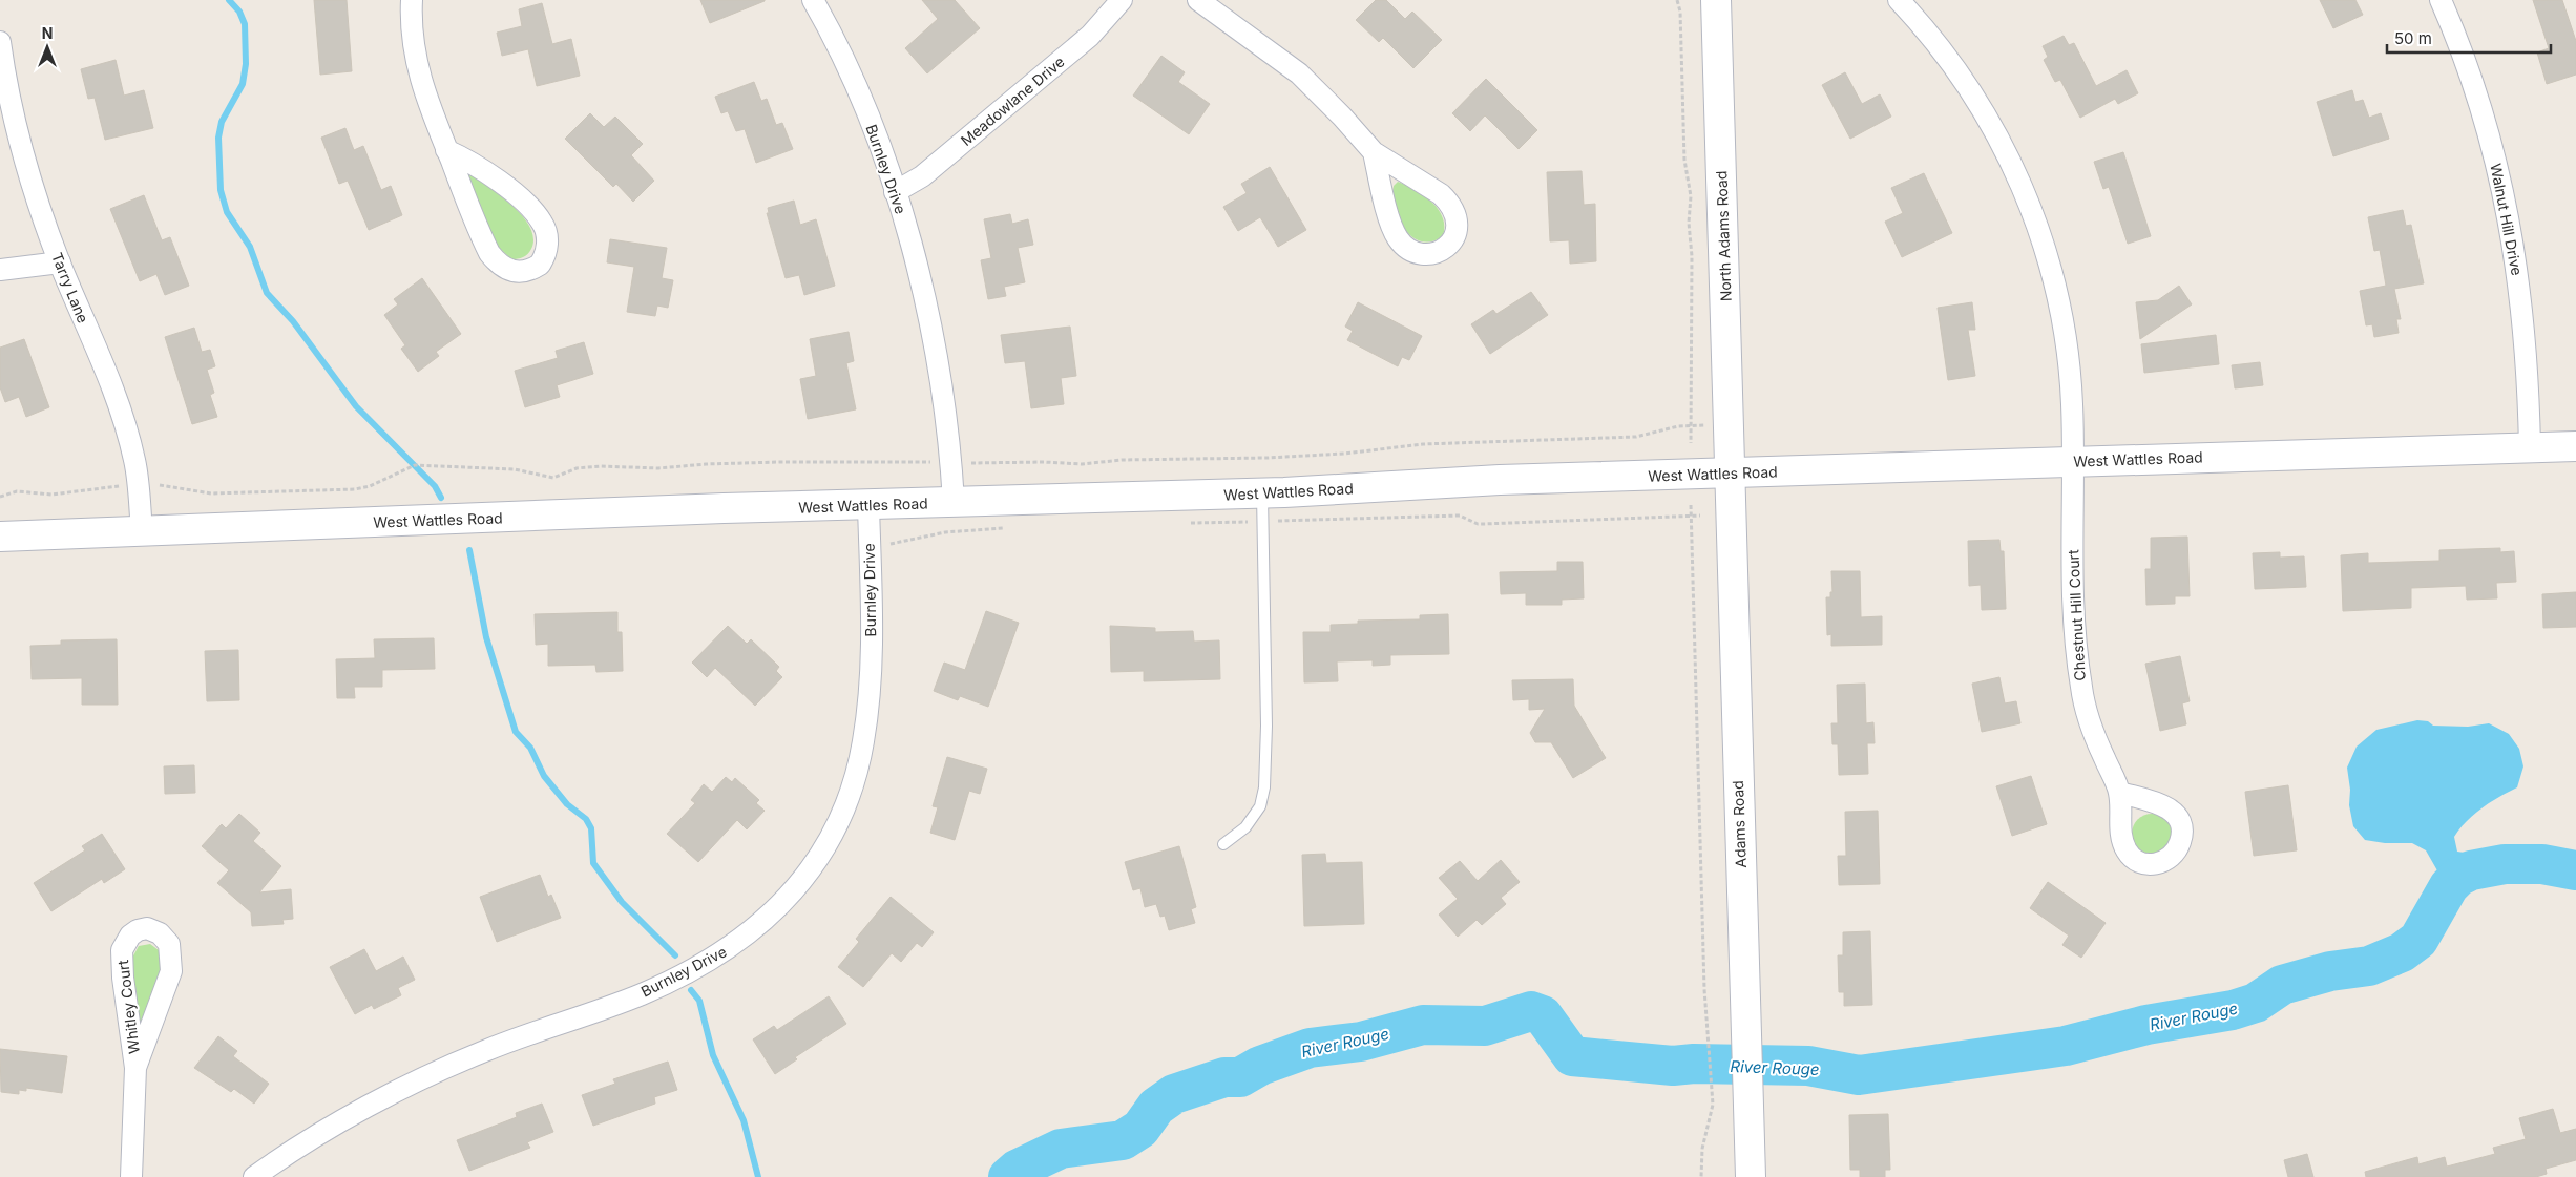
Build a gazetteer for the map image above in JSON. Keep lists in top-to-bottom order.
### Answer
{
  "streets": {
    "street": [
      "Meadowlane Drive",
      "Burnley Drive",
      "Walnut Hill Drive",
      "North Adams Road",
      "Tarry Lane",
      "West Wattles Road",
      "Chestnut Hill Court",
      "Adams Road",
      "Whitley Court"
    ]
  },
  "crossings": [
    ["Meadowlane Drive", "Burnley Drive"],
    ["Burnley Drive", "West Wattles Road"],
    ["Walnut Hill Drive", "West Wattles Road"],
    ["North Adams Road", "West Wattles Road"],
    ["North Adams Road", "Adams Road"],
    ["Tarry Lane", "West Wattles Road"],
    ["West Wattles Road", "Chestnut Hill Court"],
    ["West Wattles Road", "Adams Road"]
  ],
  "water": ["River Rouge"],
  "scale_bar": "50 m",
  "north": "top"
}
